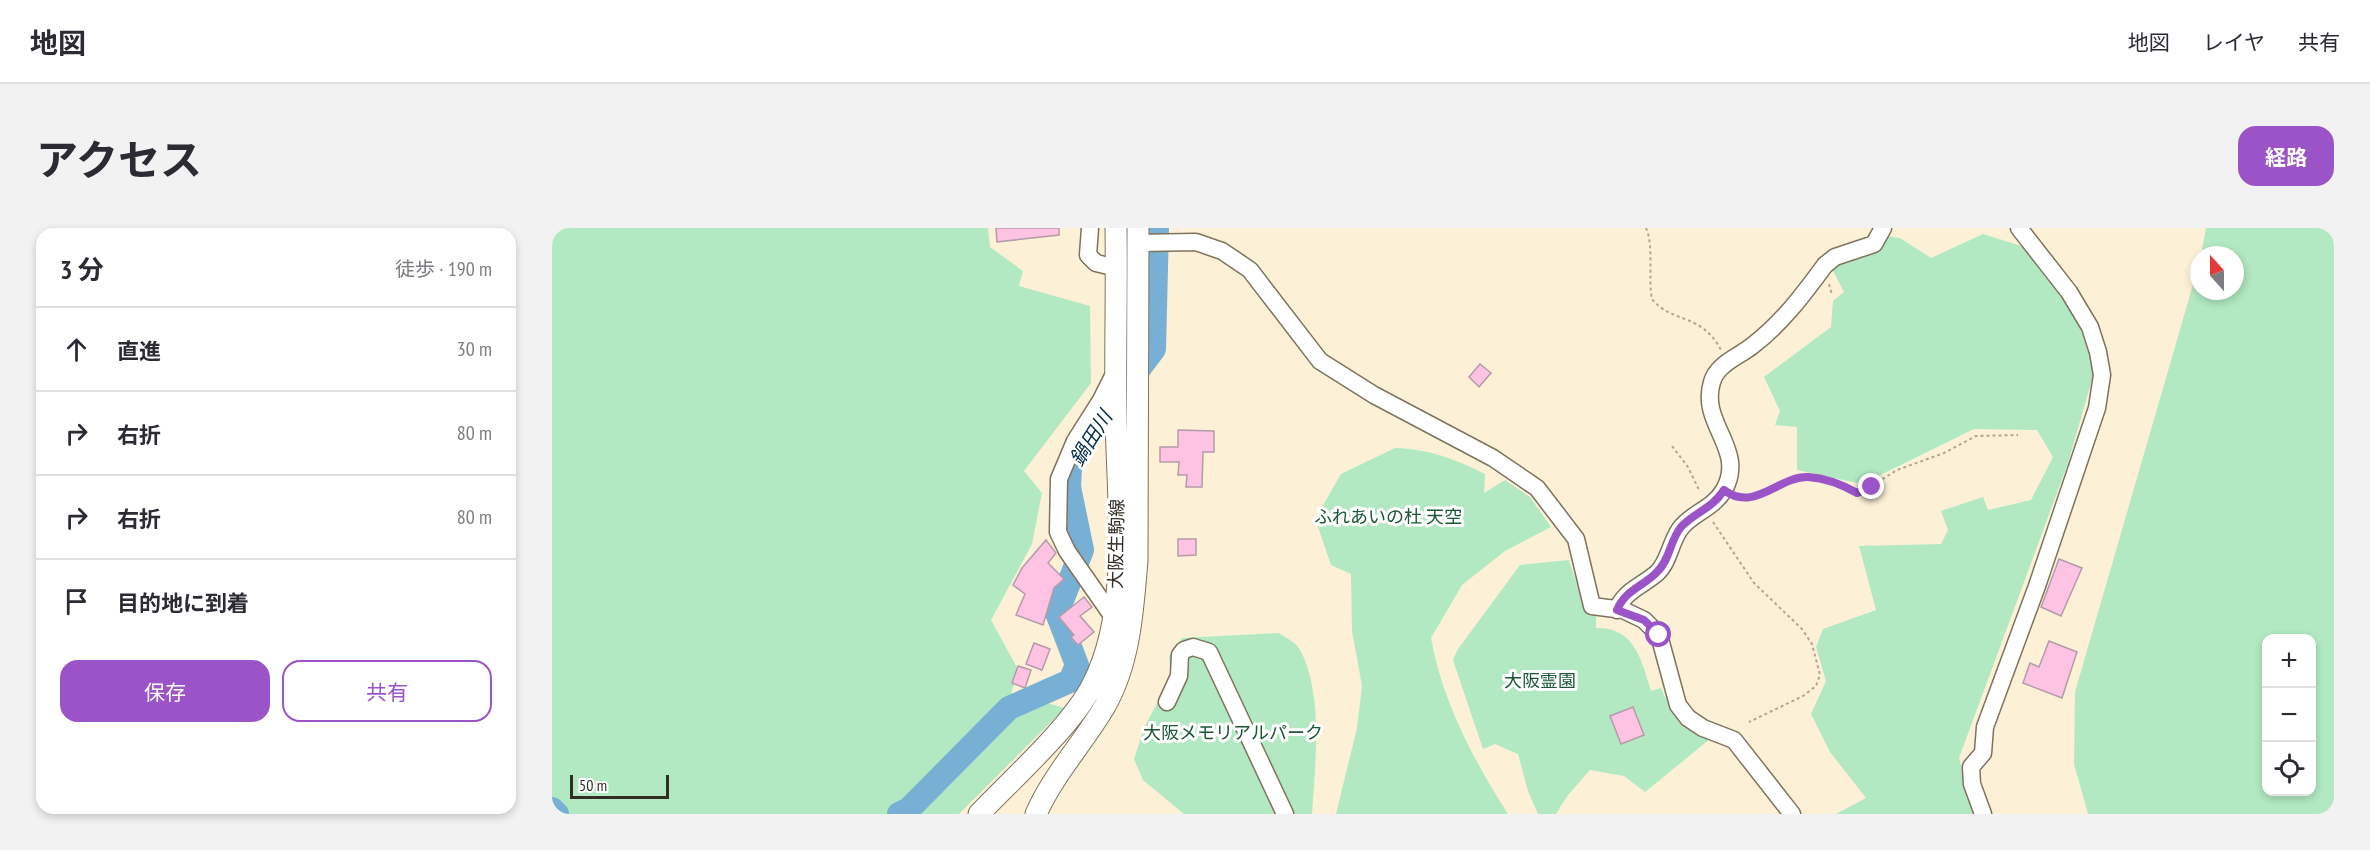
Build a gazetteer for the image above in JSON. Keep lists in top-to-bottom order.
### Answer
{
  "streets": {
    "main road": ["大阪生駒線"]
  },
  "water": ["鍋田川"],
  "parks": ["ふれあいの杜 天空", "大阪霊園", "大阪メモリアルパーク"],
  "scale_bar": "50 m",
  "north": "top",
  "page": {
    "header": "地図",
    "nav": ["地図", "レイヤ", "共有"],
    "title": "アクセス",
    "buttons": [
      "経路",
      ["保存", "共有"]
    ],
    "heading": ["3 分", "徒歩 · 190 m"],
    "list": [
      ["直進", "30 m"],
      ["右折", "80 m"],
      ["右折", "80 m"],
      "目的地に到着"
    ],
    "map_buttons": ["+", "−"],
    "scale": "50 m"
  }
}
